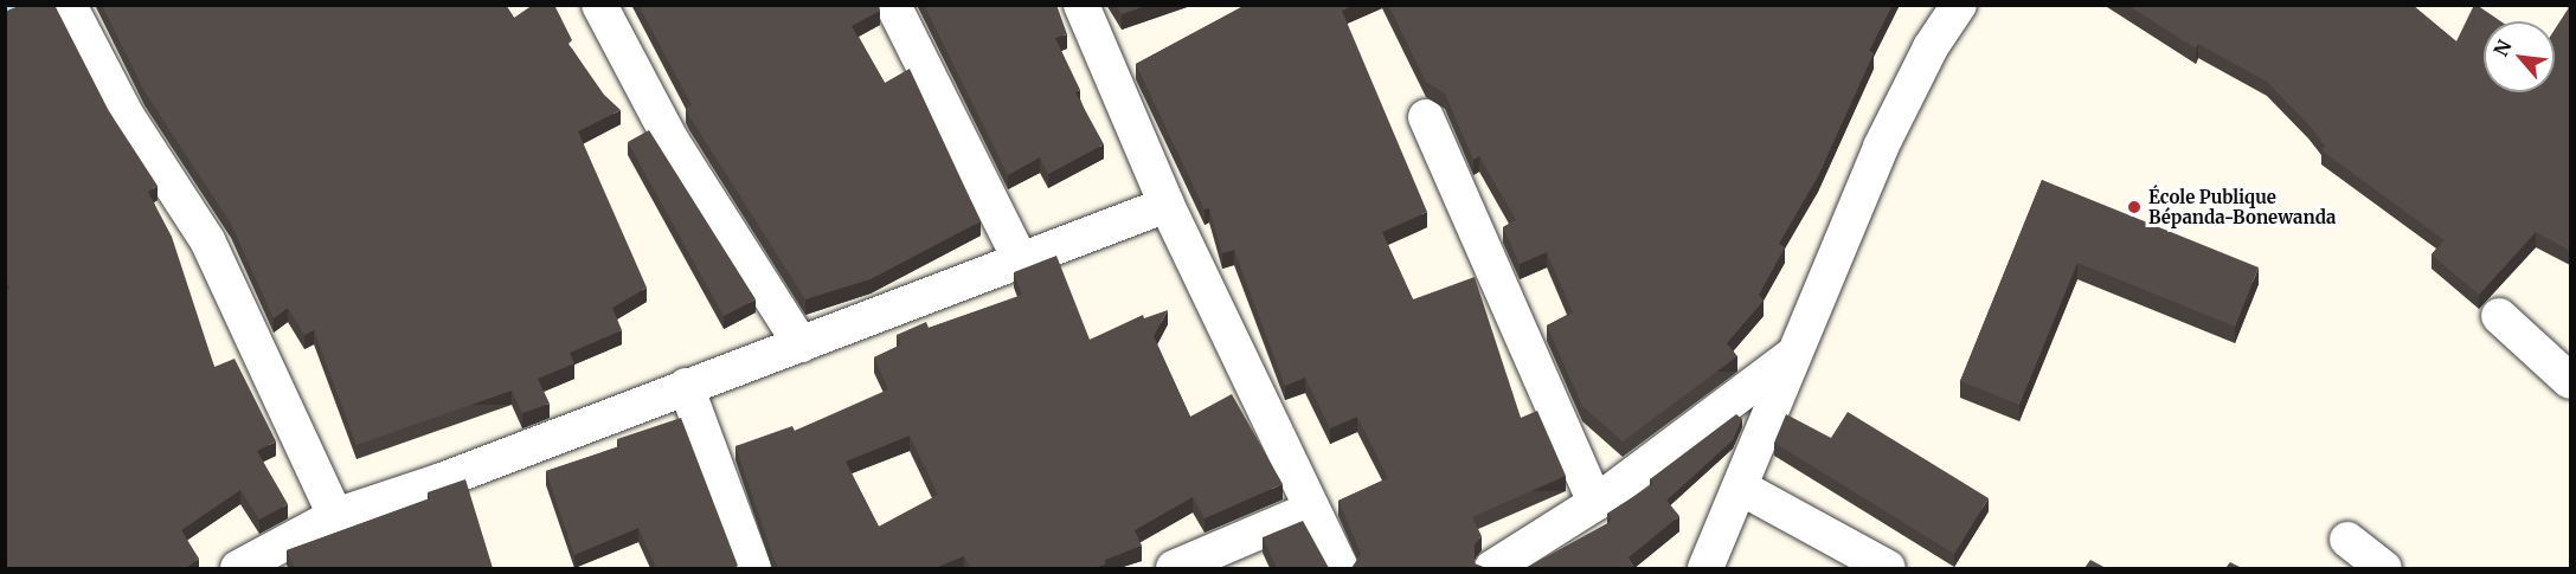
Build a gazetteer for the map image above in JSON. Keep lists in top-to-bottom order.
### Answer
{
  "places": ["École Publique Bépanda-Bonewanda"],
  "north": "top left"
}
